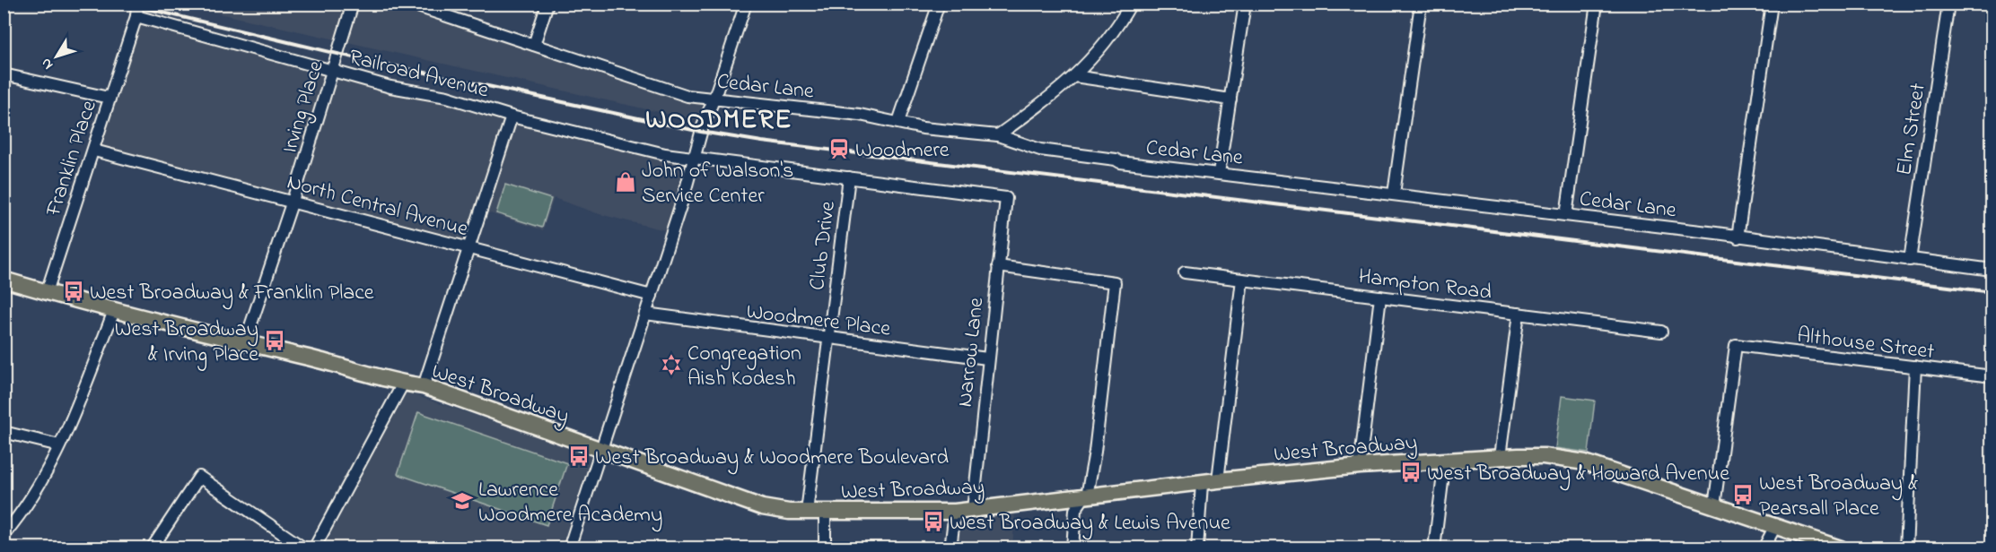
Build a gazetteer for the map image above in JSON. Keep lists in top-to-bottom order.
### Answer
{
  "streets": {
    "main road": ["West Broadway"],
    "street": [
      "Railroad Avenue",
      "Cedar Lane",
      "Irving Place",
      "Elm Street",
      "Franklin Place",
      "North Central Avenue",
      "Club Drive",
      "Hampton Road",
      "Woodmere Place",
      "Althouse Street",
      "Narrow Lane"
    ]
  },
  "crossings": [
    ["Railroad Avenue", "Irving Place"],
    ["Railroad Avenue", "Franklin Place"],
    ["Railroad Avenue", "Club Drive"],
    ["Railroad Avenue", "Narrow Lane"],
    ["Cedar Lane", "Elm Street"],
    ["Irving Place", "North Central Avenue"],
    ["Irving Place", "West Broadway"],
    ["Franklin Place", "North Central Avenue"],
    ["Franklin Place", "West Broadway"],
    ["Club Drive", "Woodmere Place"],
    ["Club Drive", "West Broadway"],
    ["Woodmere Place", "Narrow Lane"],
    ["Althouse Street", "West Broadway"],
    ["Narrow Lane", "West Broadway"]
  ],
  "districts": ["WOODMERE"],
  "places": {
    "station": ["Woodmere"],
    "shop": ["John of Walson's Service Center"],
    "bus stop": [
      "West Broadway & Franklin Place",
      "West Broadway & Irving Place",
      "West Broadway & Woodmere Boulevard",
      "West Broadway & Howard Avenue",
      "West Broadway & Pearsall Place",
      "West Broadway & Lewis Avenue"
    ],
    "synagogue": ["Congregation Aish Kodesh"],
    "school or university": ["Lawrence Woodmere Academy"]
  },
  "north": "bottom left"
}
